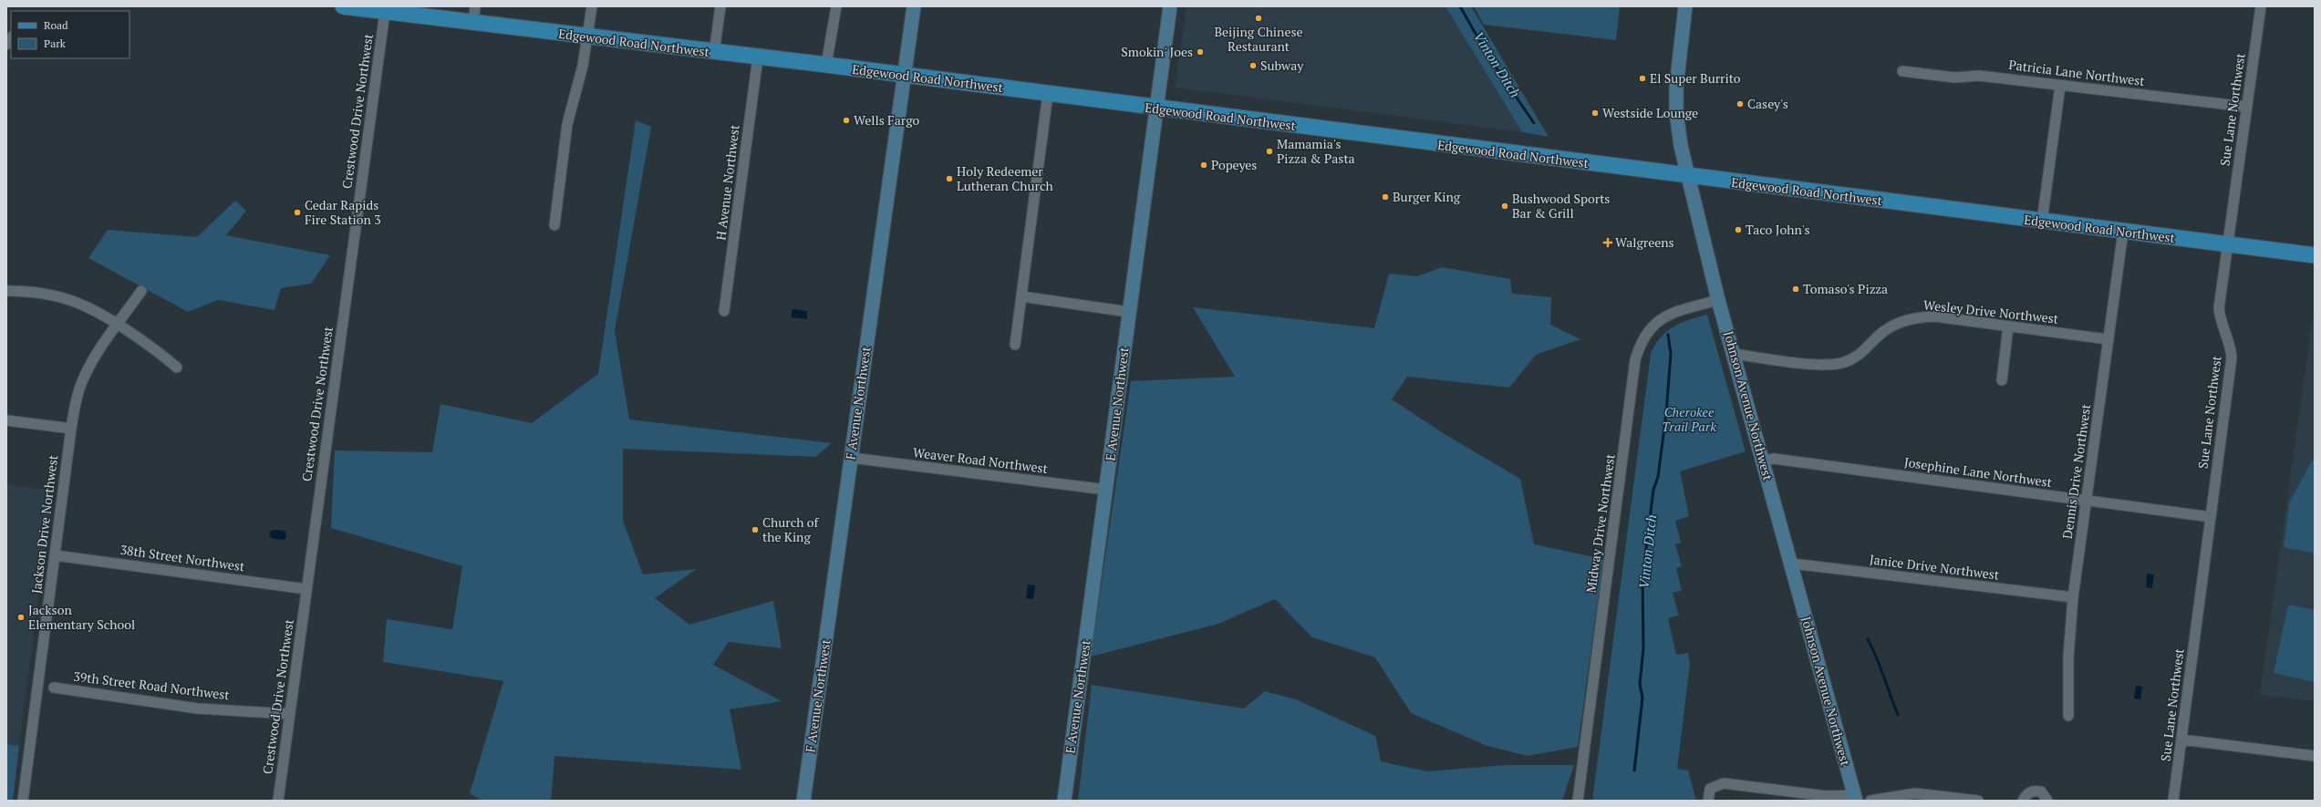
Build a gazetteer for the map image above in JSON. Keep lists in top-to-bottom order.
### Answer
{
  "streets": {
    "main road": ["Edgewood Road Northwest"],
    "street": [
      "Patricia Lane Northwest",
      "Sue Lane Northwest",
      "Crestwood Drive Northwest",
      "H Avenue Northwest",
      "Wesley Drive Northwest",
      "F Avenue Northwest",
      "E Avenue Northwest",
      "Johnson Avenue Northwest",
      "Weaver Road Northwest",
      "Dennis Drive Northwest",
      "Josephine Lane Northwest",
      "Midway Drive Northwest",
      "Jackson Drive Northwest",
      "38th Street Northwest",
      "Janice Drive Northwest",
      "39th Street Road Northwest"
    ]
  },
  "crossings": [
    ["Edgewood Road Northwest", "Sue Lane Northwest"],
    ["Edgewood Road Northwest", "Crestwood Drive Northwest"],
    ["Edgewood Road Northwest", "H Avenue Northwest"],
    ["Edgewood Road Northwest", "F Avenue Northwest"],
    ["Edgewood Road Northwest", "E Avenue Northwest"],
    ["Edgewood Road Northwest", "Johnson Avenue Northwest"],
    ["Edgewood Road Northwest", "Dennis Drive Northwest"],
    ["Patricia Lane Northwest", "Sue Lane Northwest"],
    ["Sue Lane Northwest", "Josephine Lane Northwest"],
    ["Crestwood Drive Northwest", "38th Street Northwest"],
    ["Crestwood Drive Northwest", "39th Street Road Northwest"],
    ["Wesley Drive Northwest", "Johnson Avenue Northwest"],
    ["Wesley Drive Northwest", "Dennis Drive Northwest"],
    ["F Avenue Northwest", "Weaver Road Northwest"],
    ["E Avenue Northwest", "Weaver Road Northwest"],
    ["Johnson Avenue Northwest", "Josephine Lane Northwest"],
    ["Johnson Avenue Northwest", "Midway Drive Northwest"],
    ["Johnson Avenue Northwest", "Janice Drive Northwest"],
    ["Dennis Drive Northwest", "Josephine Lane Northwest"],
    ["Dennis Drive Northwest", "Janice Drive Northwest"],
    ["Jackson Drive Northwest", "38th Street Northwest"]
  ],
  "water": ["Vinton Ditch"],
  "parks": ["Cherokee Trail Park"],
  "places": {
    "other": [
      "Beijing Chinese Restaurant",
      "Smokin' Joes",
      "Subway",
      "El Super Burrito",
      "Casey's",
      "Westside Lounge",
      "Wells Fargo",
      "Mamamia's Pizza & Pasta",
      "Popeyes",
      "Holy Redeemer Lutheran Church",
      "Burger King",
      "Bushwood Sports Bar & Grill",
      "Cedar Rapids Fire Station 3",
      "Taco John's",
      "Tomaso's Pizza",
      "Church of the King",
      "Jackson Elementary School"
    ],
    "health": ["Walgreens"]
  },
  "legend": ["Road", "Park"]
}
